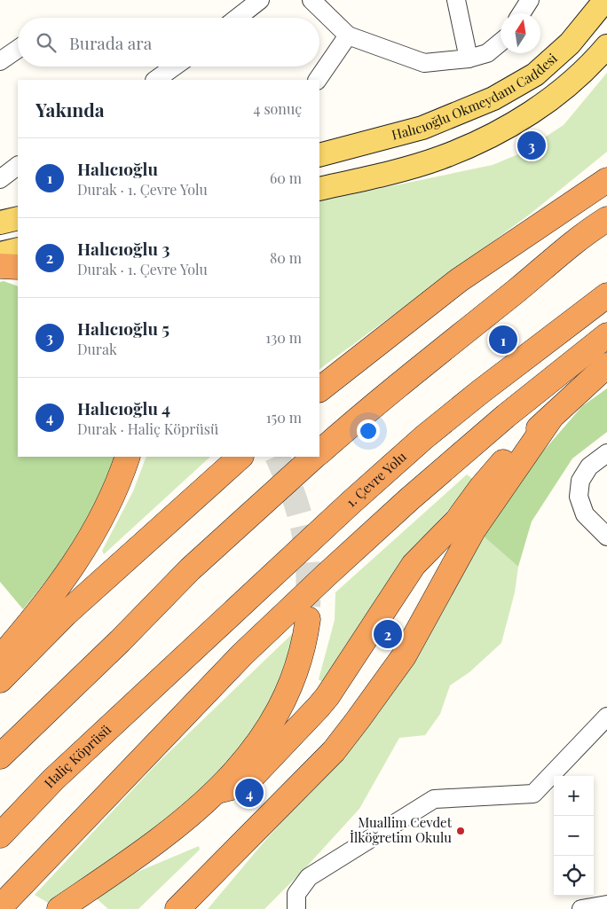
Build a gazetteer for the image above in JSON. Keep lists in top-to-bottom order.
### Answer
{
  "streets": {
    "highway": ["1. Çevre Yolu", "Haliç Köprüsü"],
    "main road": ["Halıcıoğlu Okmeydanı Caddesi"]
  },
  "crossings": [
    ["1. Çevre Yolu", "Haliç Köprüsü"]
  ],
  "places": ["Muallim Cevdet İlköğretim Okulu"],
  "north": "top",
  "page": {
    "search": "Burada ara",
    "heading": ["Yakında", "4 sonuç"],
    "pins": [
      "3",
      "1",
      "2",
      "4"
    ],
    "list": [
      {
        "mark": "1",
        "name": "Halıcıoğlu",
        "note": "Durak · 1. Çevre Yolu",
        "value": "60 m"
      },
      {
        "mark": "2",
        "name": "Halıcıoğlu 3",
        "note": "Durak · 1. Çevre Yolu",
        "value": "80 m"
      },
      {
        "mark": "3",
        "name": "Halıcıoğlu 5",
        "note": "Durak",
        "value": "130 m"
      },
      {
        "mark": "4",
        "name": "Halıcıoğlu 4",
        "note": "Durak · Haliç Köprüsü",
        "value": "150 m"
      }
    ],
    "map_buttons": ["+", "−"]
  }
}
